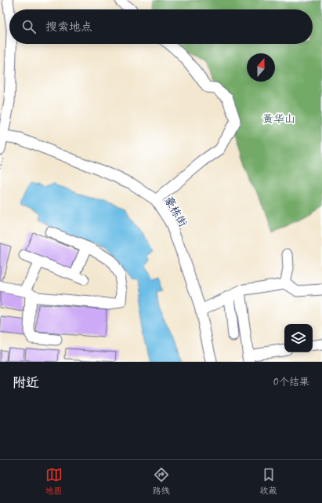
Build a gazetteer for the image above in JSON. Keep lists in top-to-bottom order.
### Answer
{
  "streets": {
    "street": ["豪栋街"]
  },
  "parks": ["黄华山"],
  "north": "top",
  "page": {
    "search": "搜索地点",
    "heading": ["附近", "0个结果"],
    "nav": ["地图", "路线", "收藏"]
  }
}
